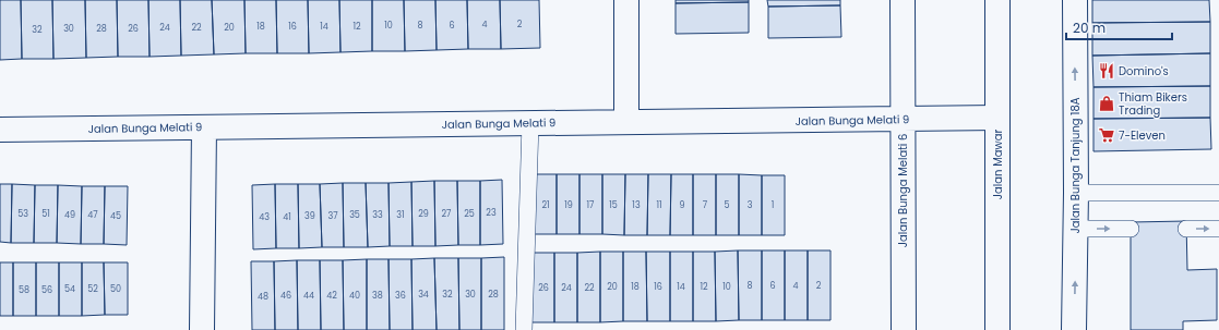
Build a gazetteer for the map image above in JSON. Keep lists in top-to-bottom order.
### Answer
{
  "streets": {
    "street": [
      "Jalan Bunga Melati 9",
      "Jalan Mawar",
      "Jalan Bunga Tanjung 18A",
      "Jalan Bunga Melati 6"
    ]
  },
  "crossings": [
    ["Jalan Bunga Melati 9", "Jalan Mawar"],
    ["Jalan Bunga Melati 9", "Jalan Bunga Melati 6"]
  ],
  "one_way": ["Jalan Bunga Tanjung 18A"],
  "places": {
    "restaurant": ["Domino's"],
    "shop": ["Thiam Bikers Trading"],
    "supermarket": ["7-Eleven"]
  },
  "house_numbers": [
    "4",
    "2",
    "10",
    "8",
    "6",
    "18",
    "16",
    "14",
    "12",
    "24",
    "22",
    "20",
    "30",
    "28",
    "26",
    "32",
    "21",
    "19",
    "17",
    "15",
    "13",
    "11",
    "9",
    "7",
    "5",
    "3",
    "1",
    "23",
    "53",
    "51",
    "29",
    "27",
    "25",
    "49",
    "47",
    "35",
    "33",
    "31",
    "45",
    "39",
    "37",
    "43",
    "41",
    "8",
    "6",
    "4",
    "2",
    "20",
    "18",
    "16",
    "14",
    "12",
    "10",
    "26",
    "24",
    "22",
    "54",
    "52",
    "50",
    "58",
    "56",
    "34",
    "32",
    "30",
    "28",
    "46",
    "44",
    "42",
    "40",
    "38",
    "36",
    "48"
  ],
  "scale_bar": "20 m"
}
